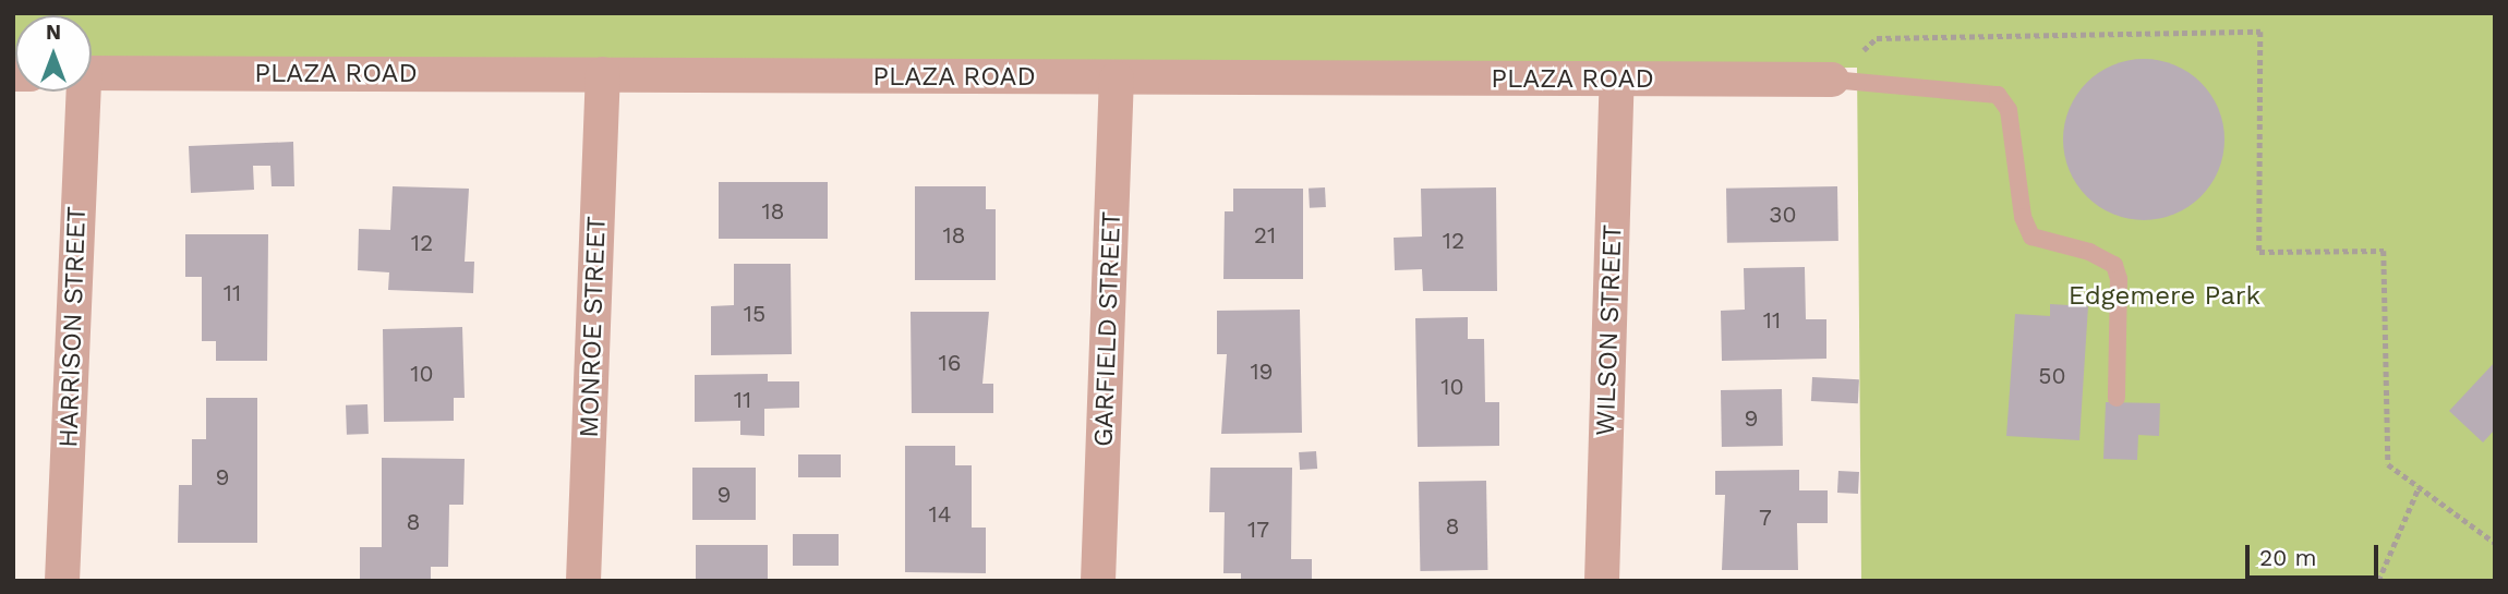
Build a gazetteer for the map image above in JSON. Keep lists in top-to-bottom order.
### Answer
{
  "streets": {
    "street": [
      "PLAZA ROAD",
      "HARRISON STREET",
      "MONROE STREET",
      "GARFIELD STREET",
      "WILSON STREET"
    ]
  },
  "crossings": [
    ["PLAZA ROAD", "MONROE STREET"],
    ["PLAZA ROAD", "GARFIELD STREET"],
    ["PLAZA ROAD", "WILSON STREET"]
  ],
  "parks": ["Edgemere Park"],
  "house_numbers": [
    "18",
    "30",
    "18",
    "21",
    "12",
    "12",
    "11",
    "15",
    "11",
    "16",
    "19",
    "10",
    "50",
    "10",
    "11",
    "9",
    "9",
    "9",
    "14",
    "7",
    "8",
    "8",
    "17"
  ],
  "scale_bar": "20 m",
  "north": "top"
}
